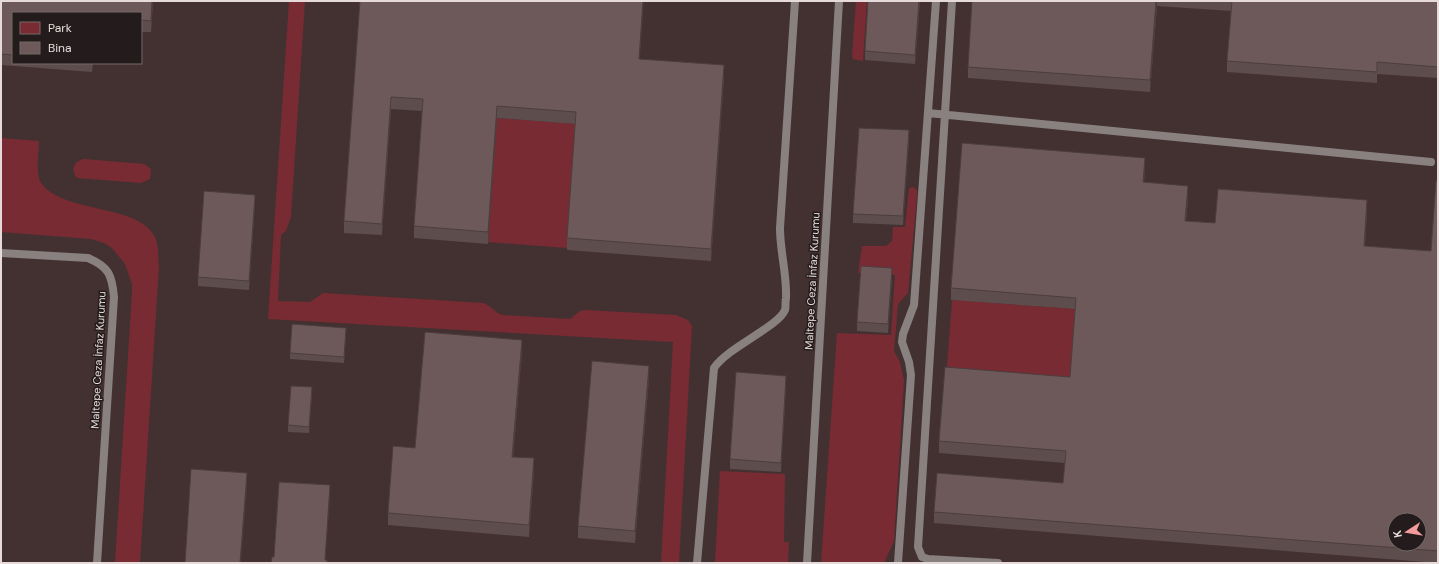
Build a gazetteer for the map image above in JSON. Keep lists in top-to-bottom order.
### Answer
{
  "streets": {
    "lane": ["Maltepe Ceza İnfaz Kurumu"]
  },
  "legend": ["Park", "Bina"],
  "north": "left"
}
